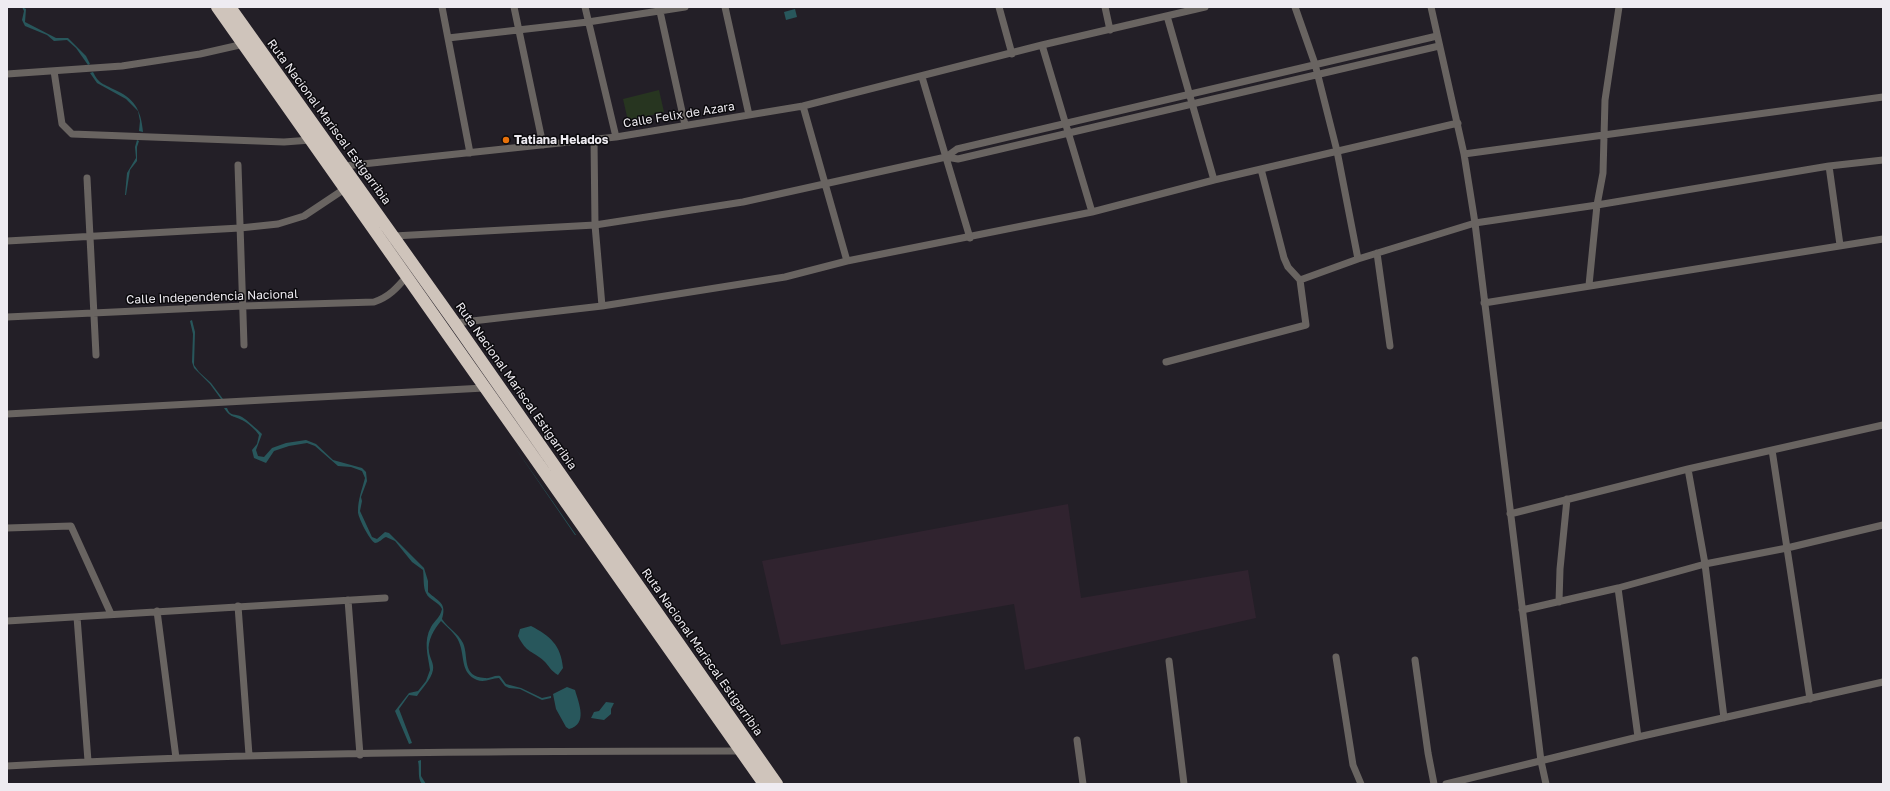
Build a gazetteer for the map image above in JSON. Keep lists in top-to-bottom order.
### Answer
{
  "streets": {
    "highway": ["Ruta Nacional Mariscal Estigarribia"],
    "street": ["Calle Felix de Azara", "Calle Independencia Nacional"]
  },
  "crossings": [
    ["Calle Felix de Azara", "Ruta Nacional Mariscal Estigarribia"],
    ["Ruta Nacional Mariscal Estigarribia", "Calle Independencia Nacional"]
  ],
  "places": ["Tatiana Helados"]
}
